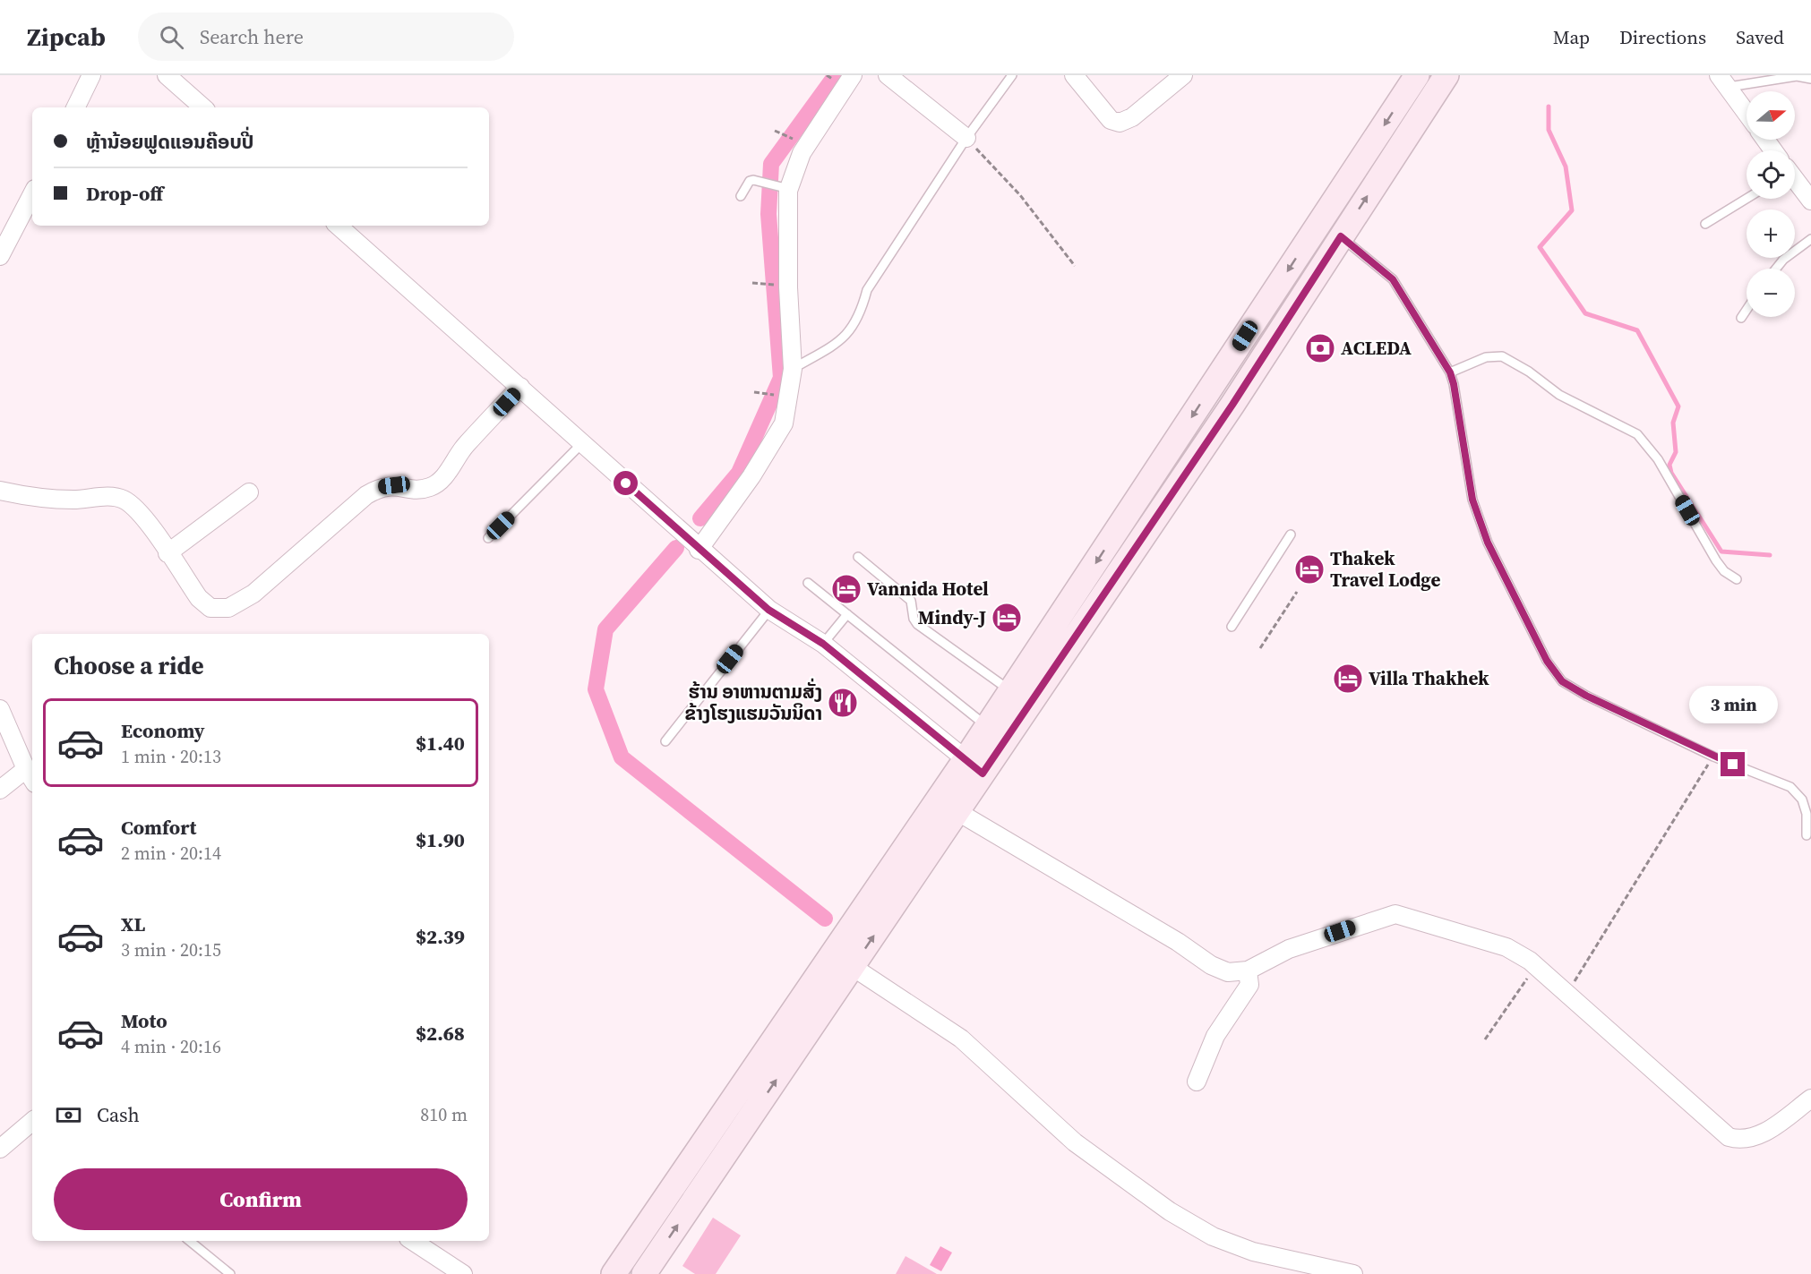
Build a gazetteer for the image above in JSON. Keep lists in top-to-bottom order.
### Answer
{
  "places": {
    "bank": ["ACLEDA"],
    "hotel": [
      "Thakek Travel Lodge",
      "Vannida Hotel",
      "Mindy-J",
      "Villa Thakhek"
    ],
    "restaurant": ["ຮ້ານ ອາຫານຕາມສັ່ງ ຂ້າງໂຮງແຮມວັນນິດາ"]
  },
  "north": "right",
  "page": {
    "header": "Zipcab",
    "search": "Search here",
    "nav": ["Map", "Directions", "Saved"],
    "map_buttons": ["+", "−"],
    "banner": ["ຫຼ້ານ້ອຍຟູດແອນຄ໊ອບປີ່", "Drop-off"],
    "heading": "Choose a ride",
    "bubble": "3 min",
    "list": [
      {
        "name": "Economy",
        "note": "1 min · 20:13",
        "value": "$1.40"
      },
      {
        "name": "Comfort",
        "note": "2 min · 20:14",
        "value": "$1.90"
      },
      {
        "name": "XL",
        "note": "3 min · 20:15",
        "value": "$2.39"
      },
      {
        "name": "Moto",
        "note": "4 min · 20:16",
        "value": "$2.68"
      }
    ],
    "pay": ["Cash", "810 m"],
    "buttons": "Confirm"
  }
}
